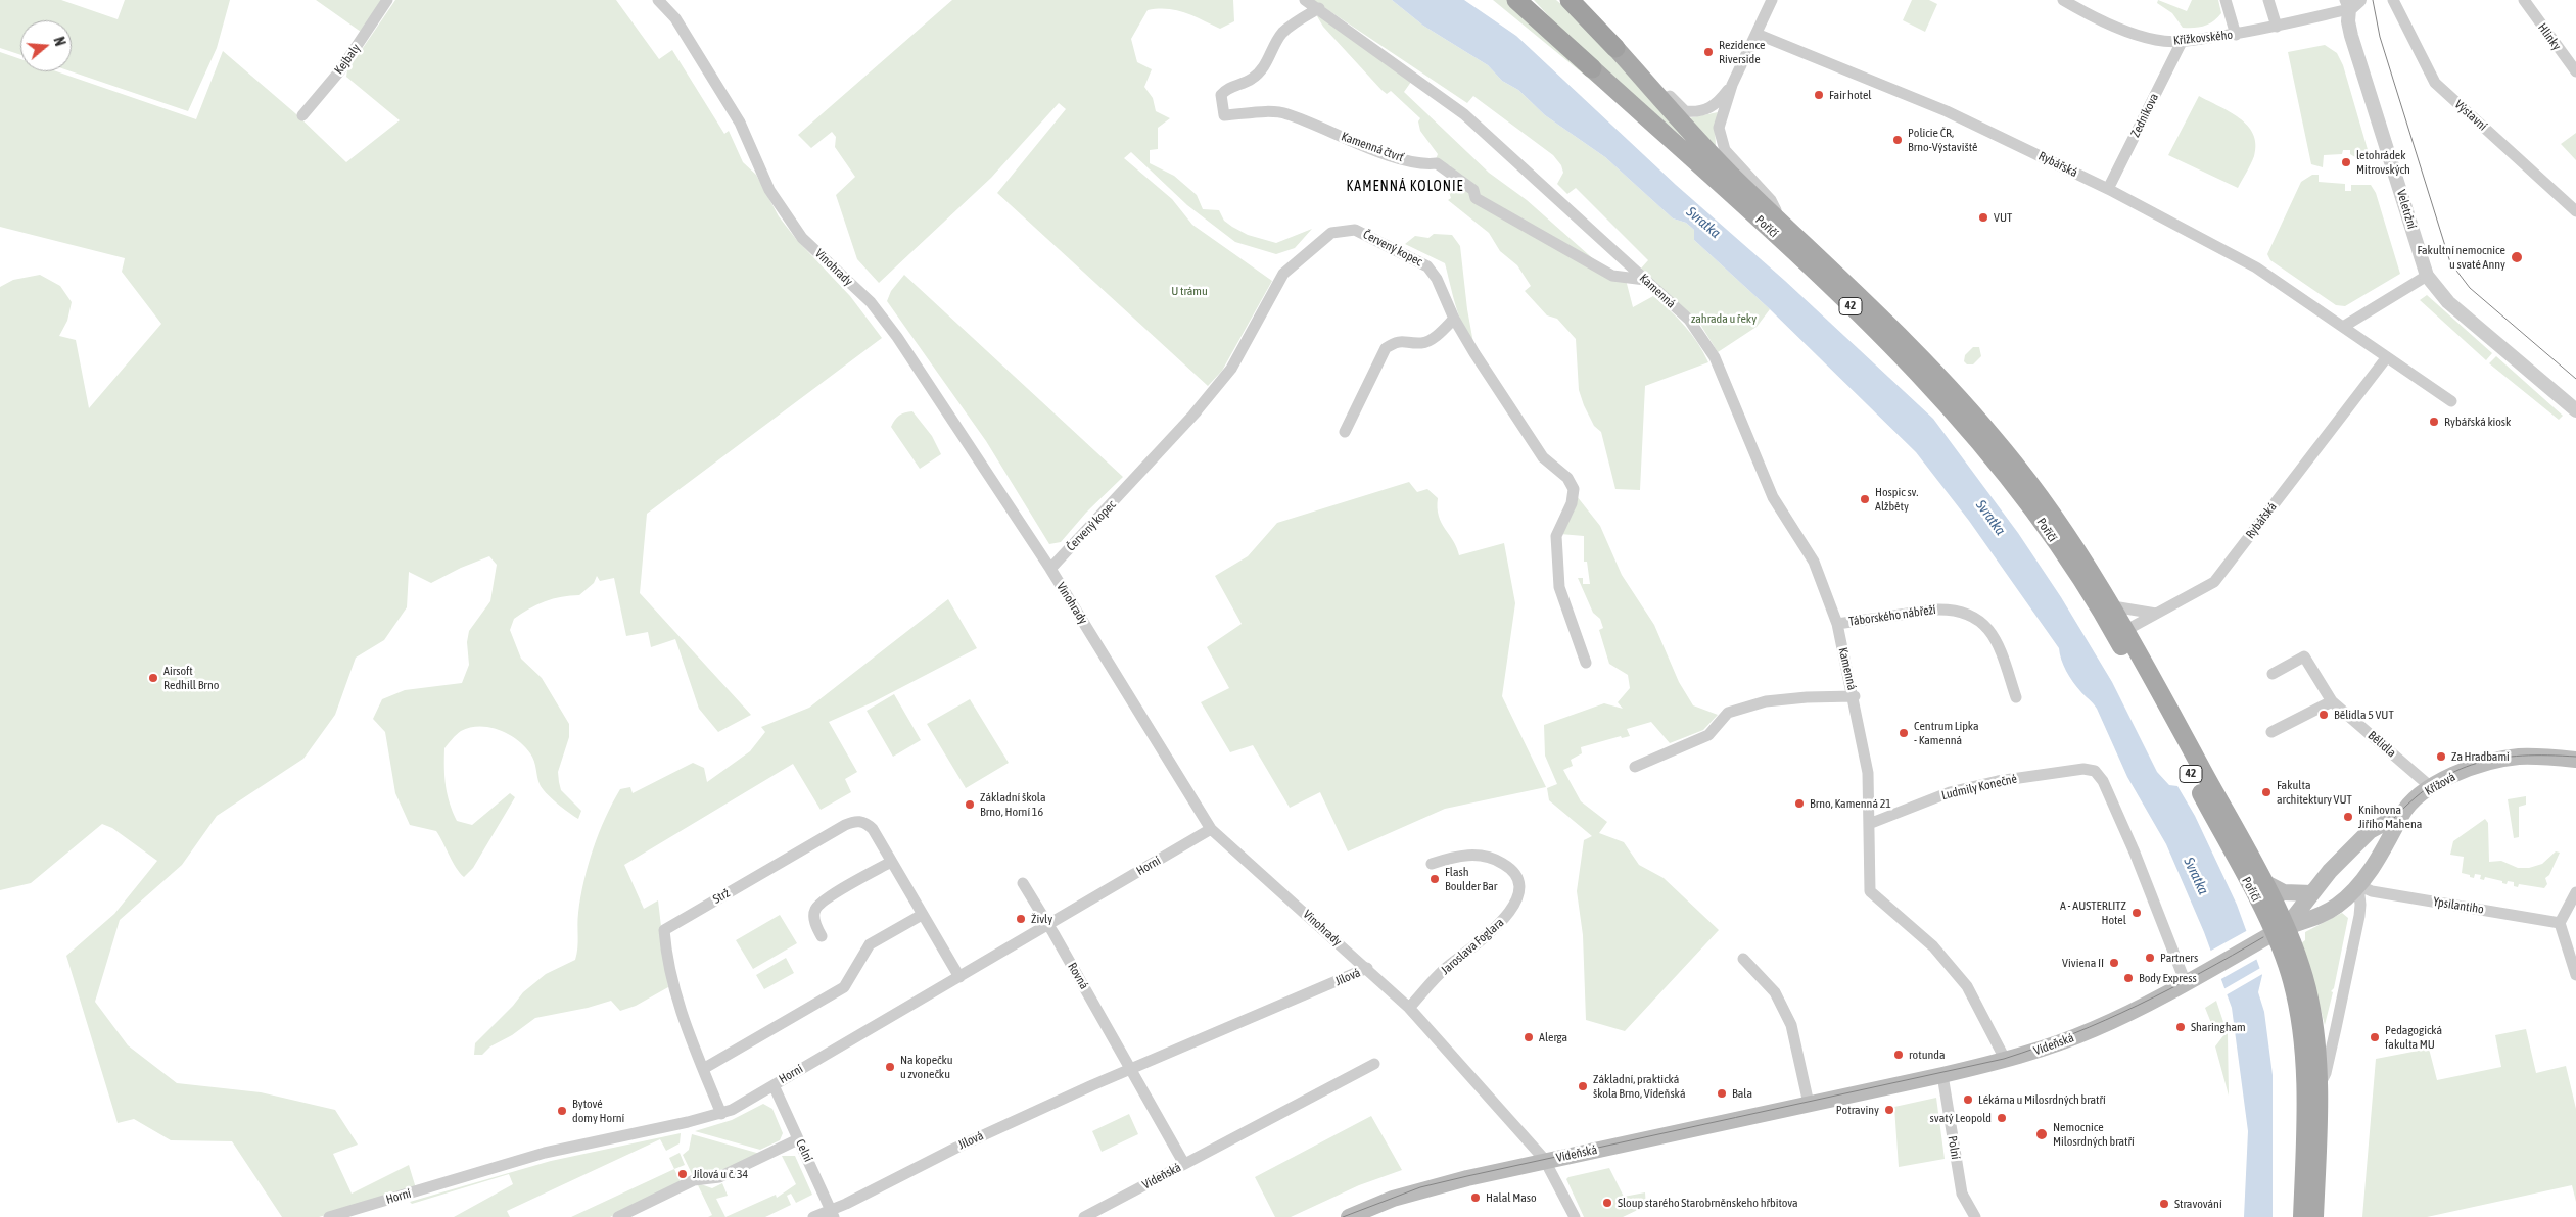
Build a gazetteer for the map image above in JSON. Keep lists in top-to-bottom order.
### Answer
{
  "streets": {
    "highway": ["Poříčí", "42"],
    "main road": ["Křížová", "Vídeňská"],
    "street": [
      "Hlinky",
      "Křížkovského",
      "Kejbaly",
      "Zedníkova",
      "Výstavní",
      "Kamenná čtvrť",
      "Rybářská",
      "Veletržní",
      "Červený kopec",
      "Vinohrady",
      "Kamenná",
      "Táborského nábřeží",
      "Bělidla",
      "Ludmily Konečné",
      "Horní",
      "Strž",
      "Ypsilantiho",
      "Jaroslava Foglara",
      "Rovná",
      "Jílová",
      "Polní",
      "Celní"
    ]
  },
  "crossings": [
    ["Křížkovského", "Zedníkova"],
    ["Křížkovského", "Veletržní"],
    ["Zedníkova", "Rybářská"],
    ["Kamenná čtvrť", "Kamenná"],
    ["Rybářská", "Poříčí"],
    ["Poříčí", "Křížová"],
    ["Poříčí", "Ypsilantiho"],
    ["Poříčí", "Vídeňská"],
    ["Červený kopec", "Vinohrady"],
    ["Vinohrady", "Horní"],
    ["Vinohrady", "Jaroslava Foglara"],
    ["Vinohrady", "Jílová"],
    ["Vinohrady", "Vídeňská"],
    ["Kamenná", "Táborského nábřeží"],
    ["Kamenná", "Ludmily Konečné"],
    ["Kamenná", "Vídeňská"],
    ["Bělidla", "Křížová"],
    ["Křížová", "Ypsilantiho"],
    ["Křížová", "Vídeňská"],
    ["Ludmily Konečné", "Vídeňská"],
    ["Horní", "Strž"],
    ["Horní", "Rovná"],
    ["Horní", "Celní"],
    ["Rovná", "Jílová"],
    ["Jílová", "Celní"],
    ["Vídeňská", "Polní"]
  ],
  "districts": ["KAMENNÁ KOLONIE"],
  "water": ["Svratka"],
  "parks": ["U trámu", "zahrada u řeky"],
  "places": [
    "Rezidence Riverside",
    "Fair hotel",
    "Policie ČR, Brno-Výstaviště",
    "letohrádek Mitrovských",
    "VUT",
    "Fakultní nemocnice u svaté Anny",
    "Rybářská kiosk",
    "Hospic sv. Alžběty",
    "Airsoft Redhill Brno",
    "Bělidla 5 VUT",
    "Centrum Lipka - Kamenná",
    "Za Hradbami",
    "Fakulta architektury VUT",
    "Brno, Kamenná 21",
    "Základní škola Brno, Horní 16",
    "Knihovna Jiřího Mahena",
    "Flash Boulder Bar",
    "A - AUSTERLITZ Hotel",
    "Živly",
    "Partners",
    "Viviena II",
    "Body Express",
    "Sharingham",
    "Alerga",
    "Pedagogická fakulta MU",
    "rotunda",
    "Na kopečku u zvonečku",
    "Základní, praktická škola Brno, Vídeňská",
    "Bala",
    "Lékárna u Milosrdných bratří",
    "Potraviny",
    "Bytové domy Horní",
    "svatý Leopold",
    "Nemocnice Milosrdných bratří",
    "Jílová u č. 34",
    "Halal Maso",
    "Sloup starého Starobrněnskeho hřbitova",
    "Stravování"
  ],
  "north": "right"
}
